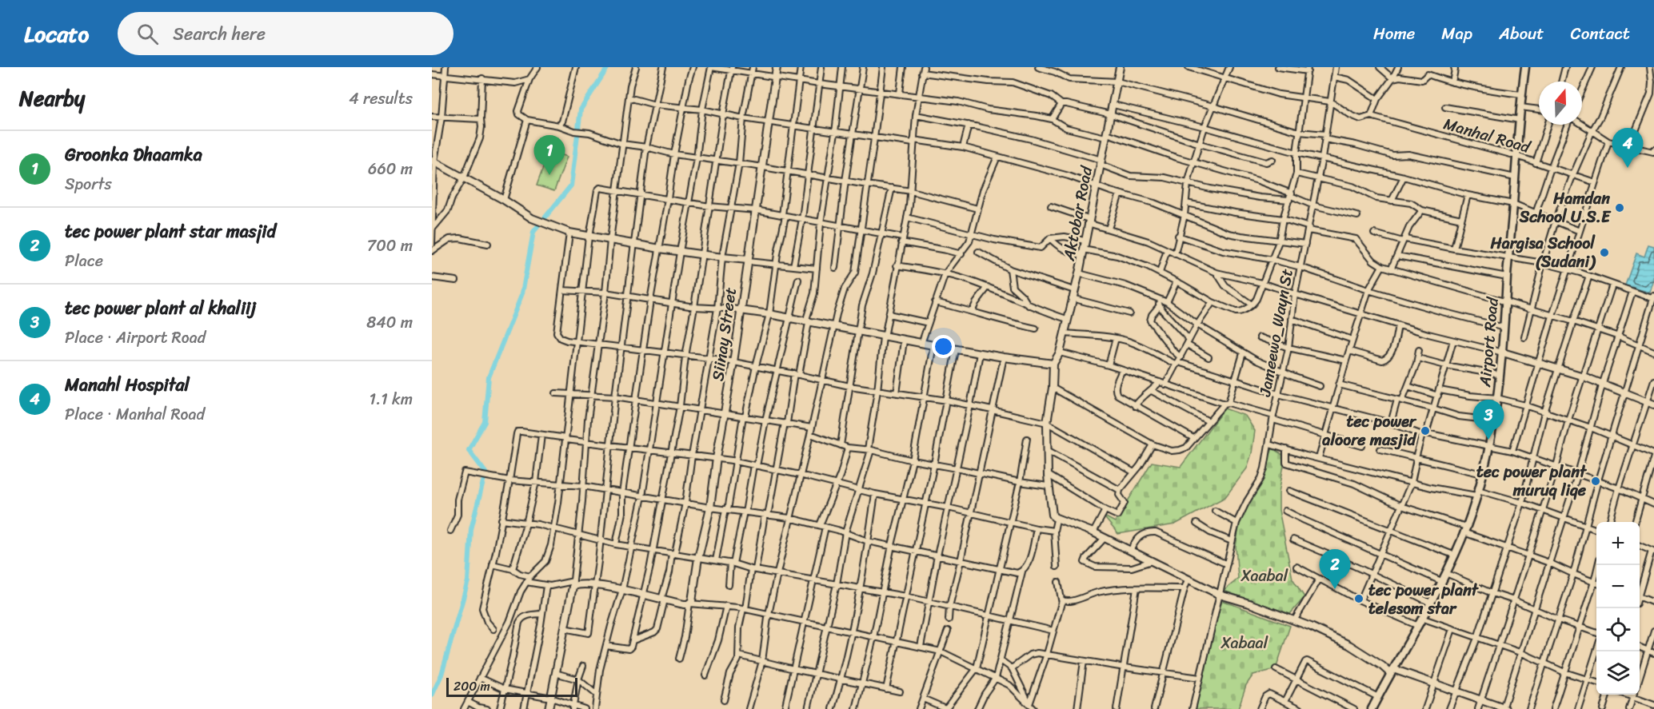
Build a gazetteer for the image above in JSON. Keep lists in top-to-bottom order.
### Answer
{
  "streets": {
    "main road": ["Airport Road"],
    "street": [
      "Manhal Road",
      "Aktobar Road",
      "Jameewo_Wayn St",
      "Siinay Street"
    ]
  },
  "crossings": [
    ["Manhal Road", "Jameewo_Wayn St"],
    ["Manhal Road", "Airport Road"]
  ],
  "parks": ["Xaabal", "Xabaal"],
  "places": [
    "Hamdan School U.S.E",
    "Hargisa School (Sudani)",
    "tec power aloore masjid",
    "tec power plant muruq liqe",
    "tec power plant telesom star"
  ],
  "scale_bar": "200 m",
  "north": "top",
  "page": {
    "header": "Locato",
    "search": "Search here",
    "nav": [
      "Home",
      "Map",
      "About",
      "Contact"
    ],
    "heading": ["Nearby", "4 results"],
    "pins": [
      "4",
      "1",
      "3",
      "2"
    ],
    "list": [
      {
        "mark": "1",
        "name": "Groonka Dhaamka",
        "note": "Sports",
        "value": "660 m"
      },
      {
        "mark": "2",
        "name": "tec power plant star masjid",
        "note": "Place",
        "value": "700 m"
      },
      {
        "mark": "3",
        "name": "tec power plant al khaliij",
        "note": "Place · Airport Road",
        "value": "840 m"
      },
      {
        "mark": "4",
        "name": "Manahl Hospital",
        "note": "Place · Manhal Road",
        "value": "1.1 km"
      }
    ],
    "map_buttons": ["+", "−"],
    "scale": "200 m"
  }
}
